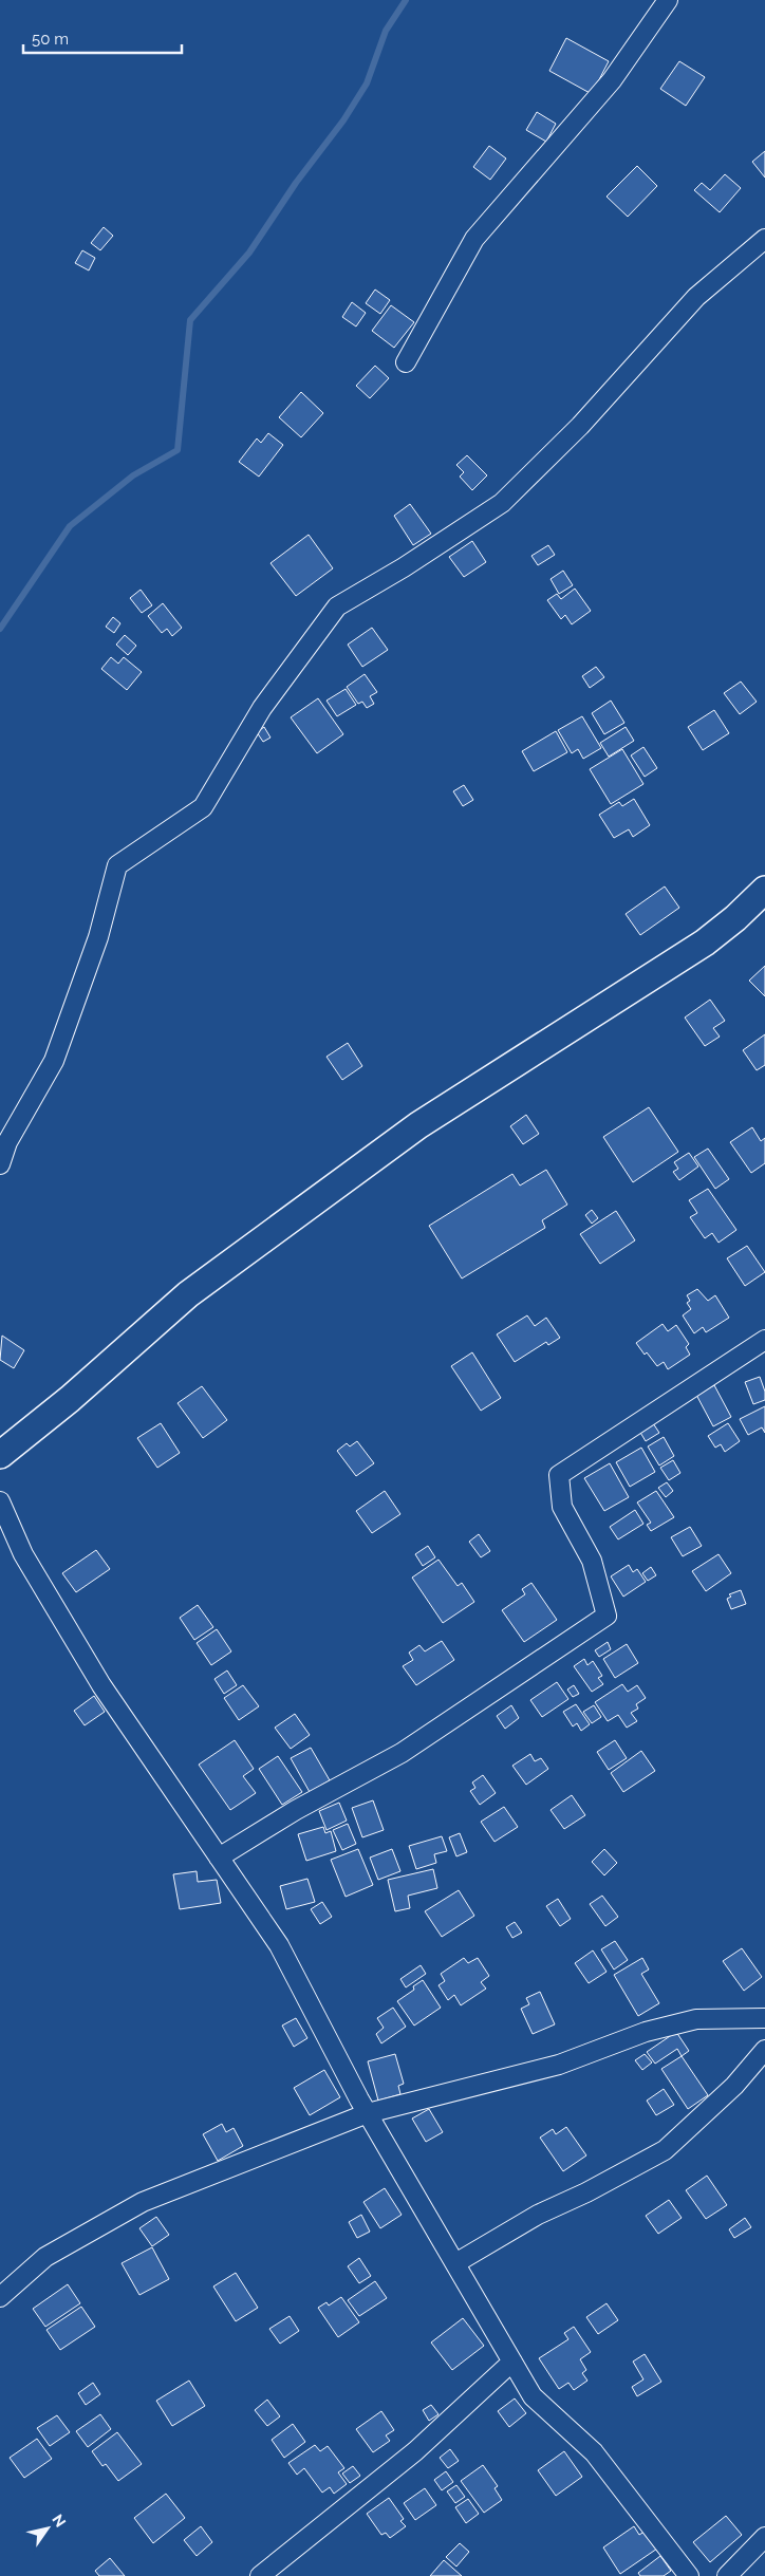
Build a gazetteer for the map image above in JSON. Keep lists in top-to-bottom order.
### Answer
{
  "scale_bar": "50 m",
  "north": "top right"
}
